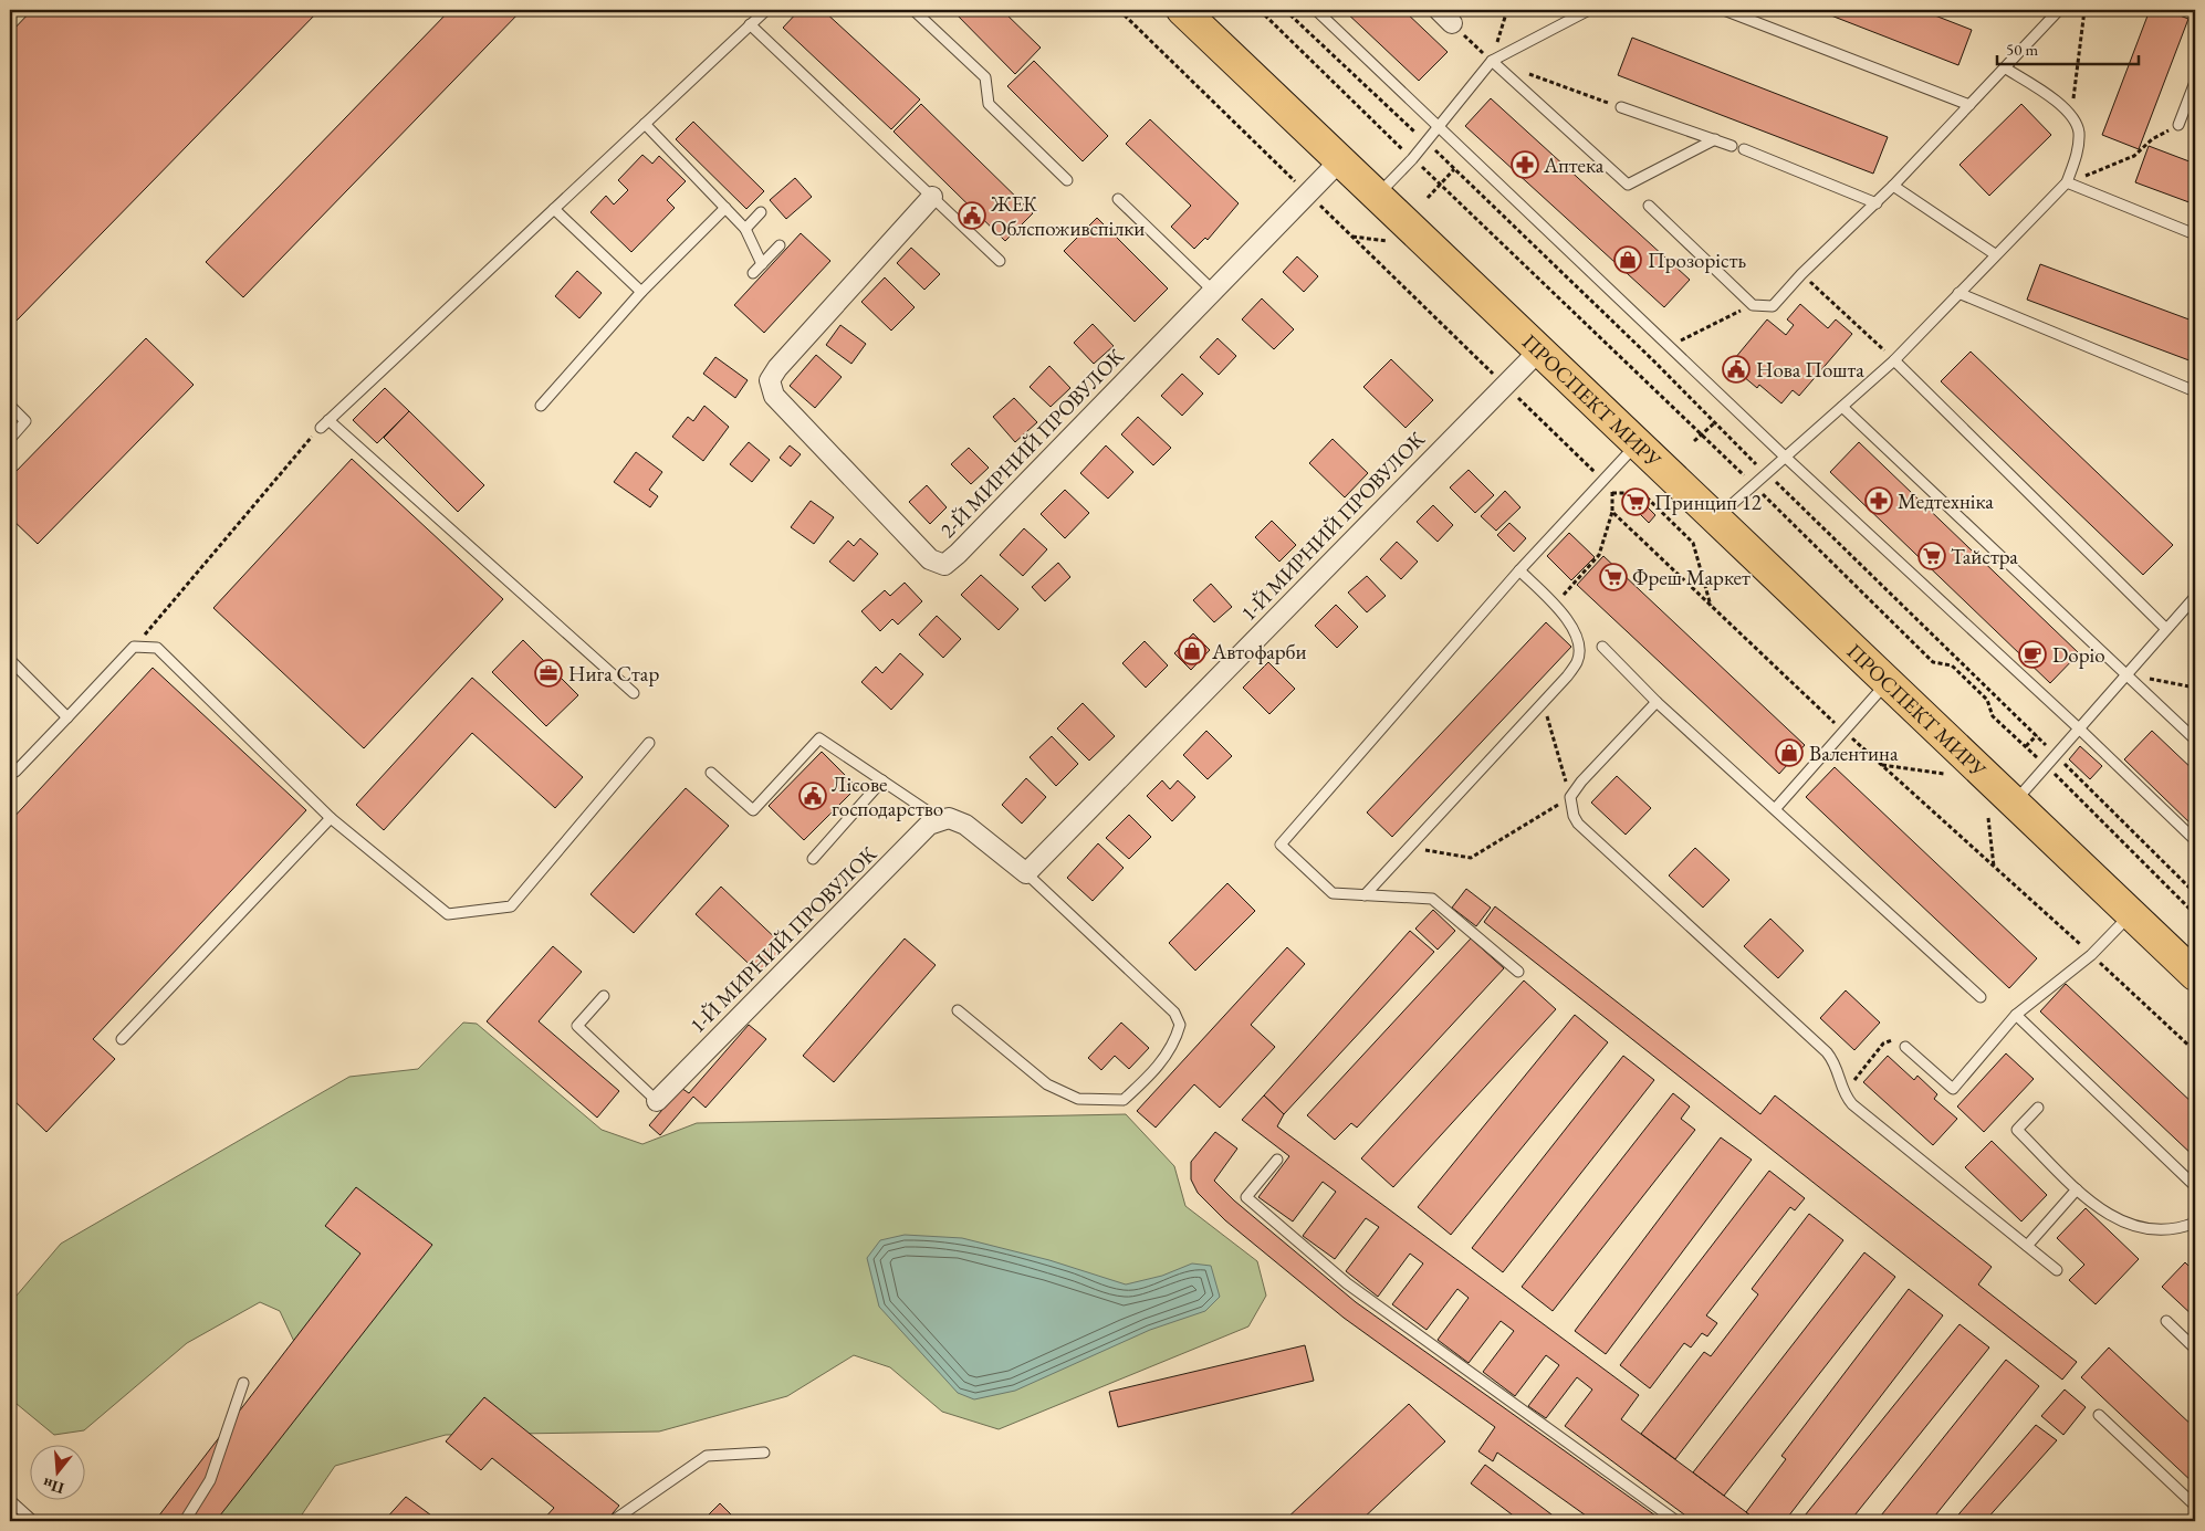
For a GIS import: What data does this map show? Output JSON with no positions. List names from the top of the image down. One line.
{"streets":{"main road":["ПРОСПЕКТ МИРУ"],"street":["2-Й МИРНИЙ ПРОВУЛОК","1-Й МИРНИЙ ПРОВУЛОК"]},"crossings":[["ПРОСПЕКТ МИРУ","2-Й МИРНИЙ ПРОВУЛОК"],["ПРОСПЕКТ МИРУ","1-Й МИРНИЙ ПРОВУЛОК"]],"places":{"pharmacy":["Аптека","Медтехніка"],"public building":["ЖЕК Облспоживспілки","Нова Пошта","Лісове господарство"],"shop":["Прозорість","Автофарби","Валентина"],"supermarket":["Принцип 12","Тайстра","Фреш Маркет"],"cafe":["Dopio"],"office":["Нига Стар"]},"scale_bar":"50 m","north":"bottom"}
